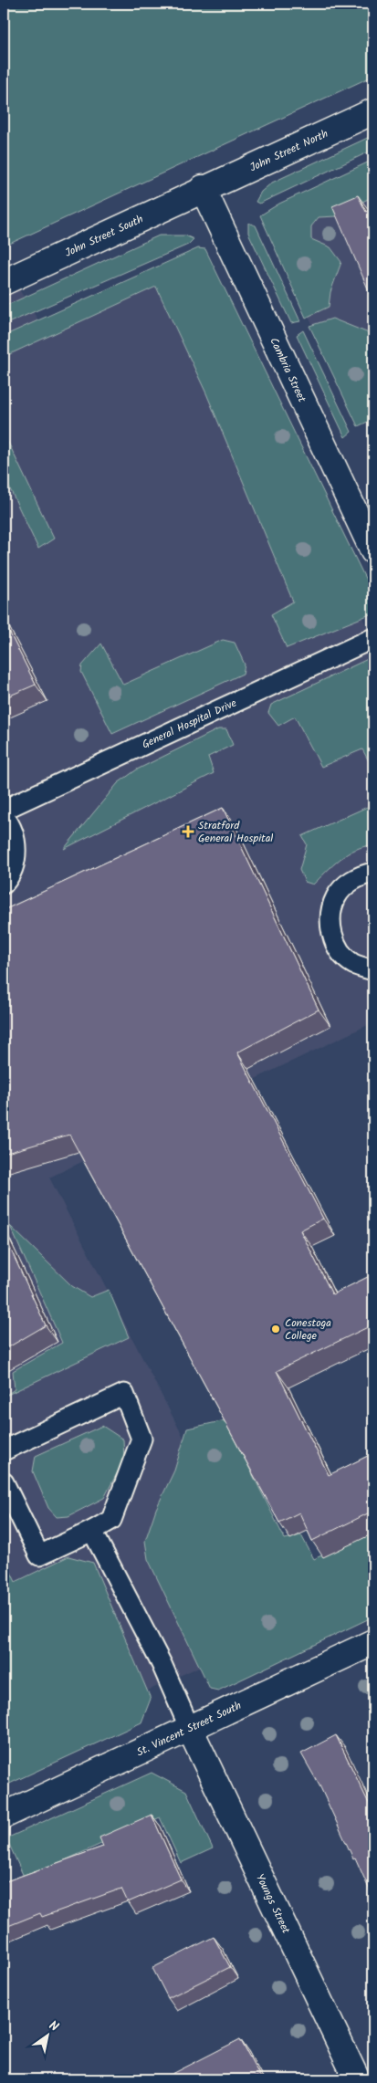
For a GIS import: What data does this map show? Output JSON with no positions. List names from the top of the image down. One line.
{"streets":{"street":["John Street North","John Street South","Cambria Street","St. Vincent Street South","Youngs Street"],"lane":["General Hospital Drive"]},"crossings":[["John Street North","John Street South"],["John Street North","Cambria Street"],["John Street South","Cambria Street"],["St. Vincent Street South","Youngs Street"]],"places":{"health":["Stratford General Hospital"],"other":["Conestoga College"]},"north":"top right"}
